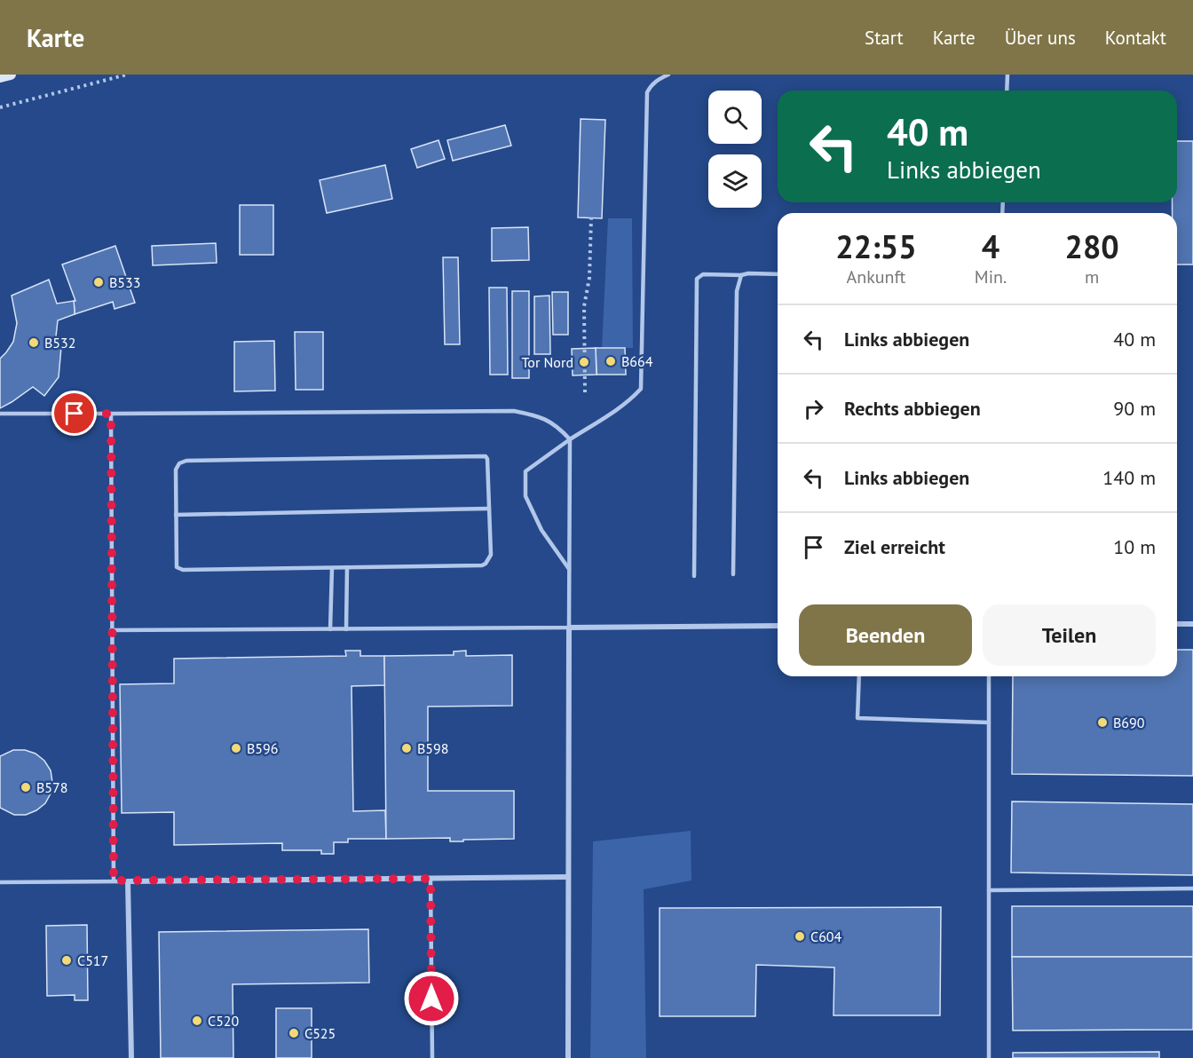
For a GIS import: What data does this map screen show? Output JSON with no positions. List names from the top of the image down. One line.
{"places":["B533","B532","B664","Tor Nord","B690","B596","B598","B578","C604","C517","C520","C525"],"page":{"header":"Karte","nav":["Start","Karte","Über uns","Kontakt"],"turn":["40 m","Links abbiegen"],"eta":["22:55","Ankunft","4","Min.","280","m"],"list":[{"name":"Links abbiegen","value":"40 m"},{"name":"Rechts abbiegen","value":"90 m"},{"name":"Links abbiegen","value":"140 m"},{"name":"Ziel erreicht","value":"10 m"}],"buttons":["Beenden","Teilen"]}}
